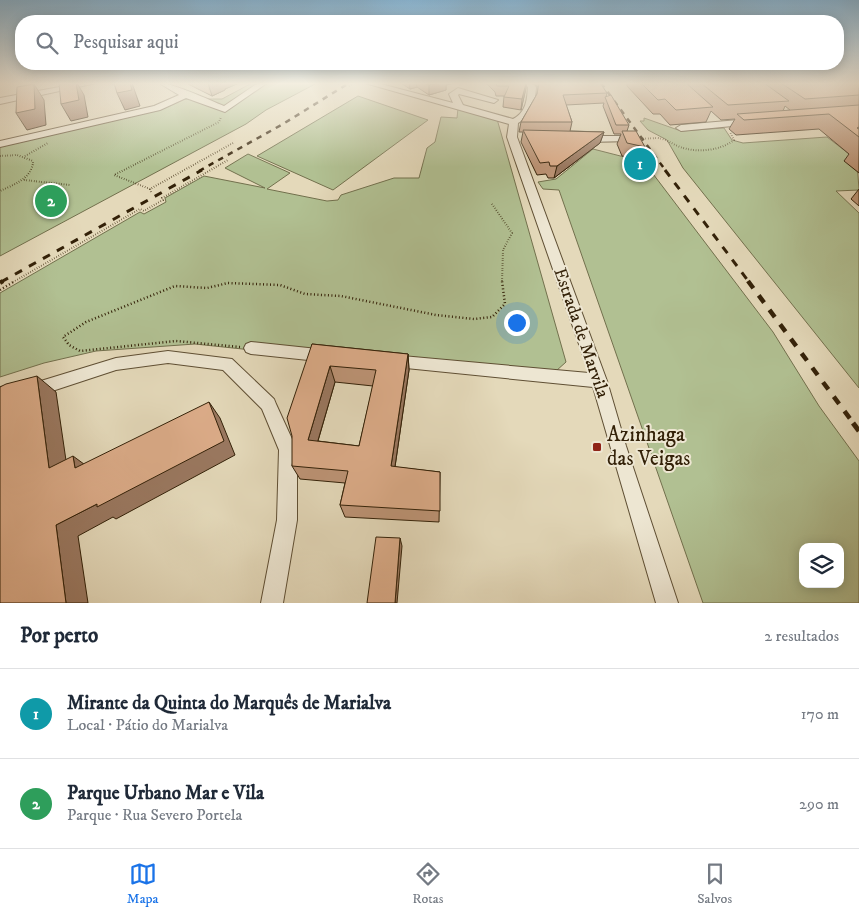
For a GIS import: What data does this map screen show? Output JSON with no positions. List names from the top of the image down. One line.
{"streets":{"street":["Estrada de Marvila"]},"places":{"transit":["Azinhaga das Veigas"]},"page":{"search":"Pesquisar aqui","pins":["1","2"],"heading":["Por perto","2 resultados"],"list":[{"mark":"1","name":"Mirante da Quinta do Marquês de Marialva","note":"Local · Pátio do Marialva","value":"170 m"},{"mark":"2","name":"Parque Urbano Mar e Vila","note":"Parque · Rua Severo Portela","value":"290 m"}],"nav":["Mapa","Rotas","Salvos"]}}
